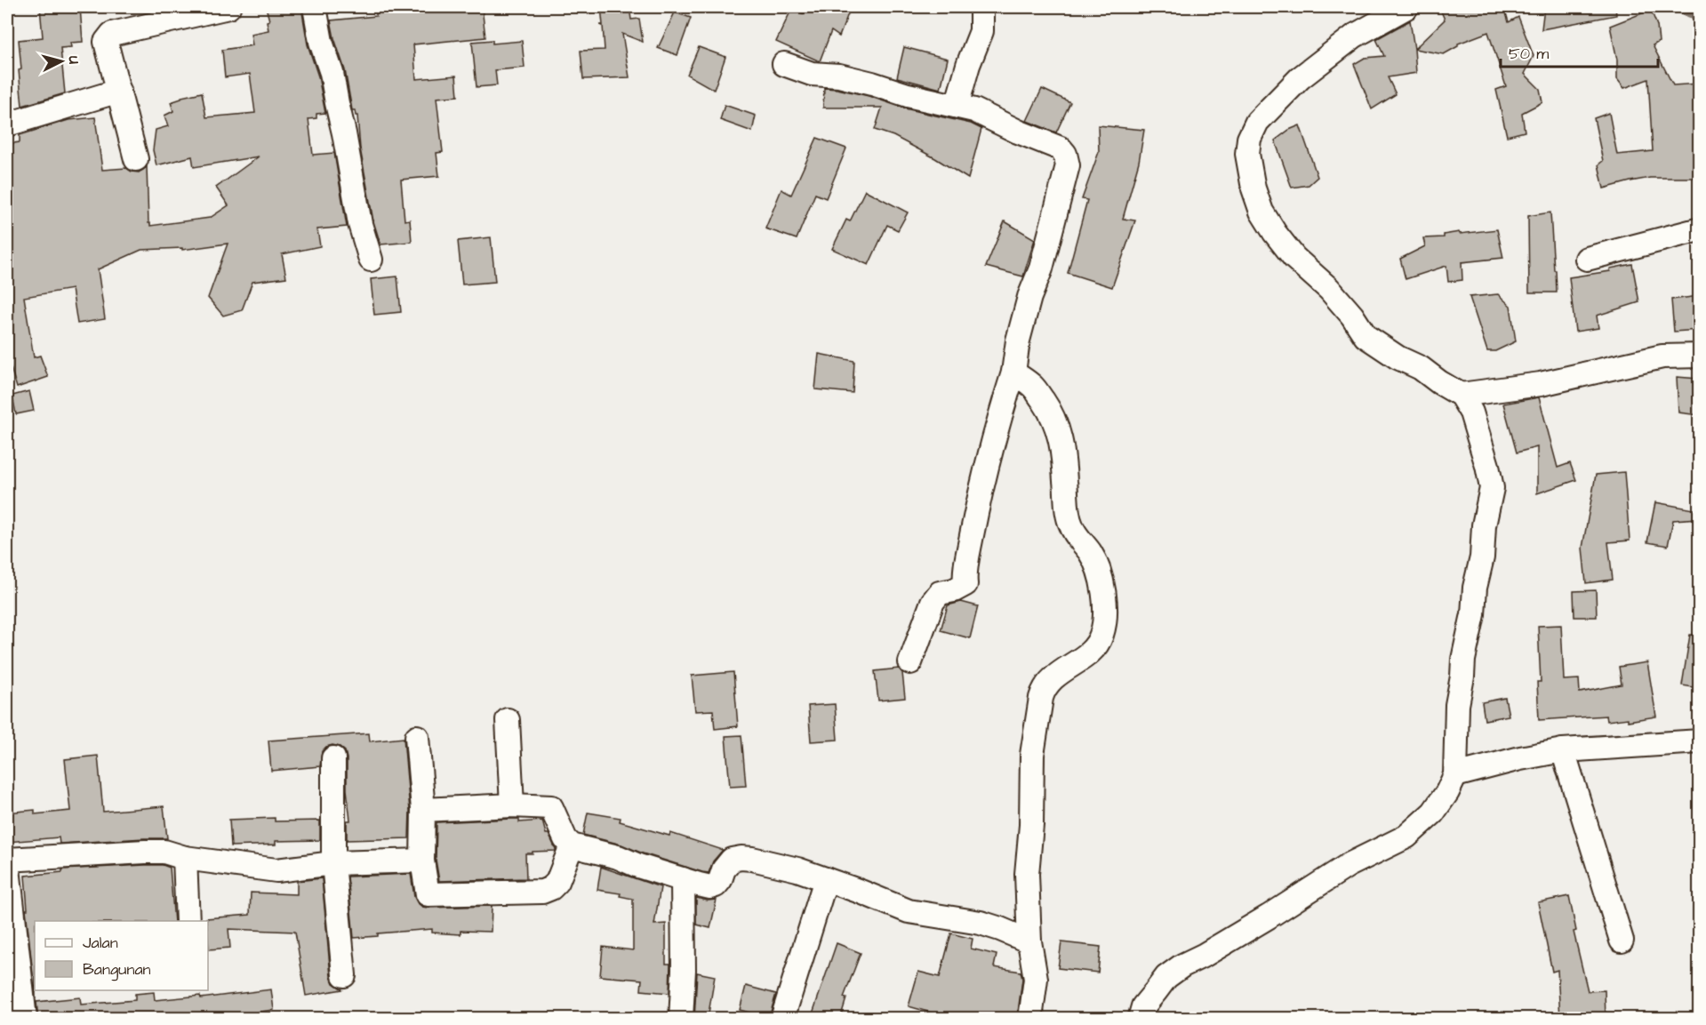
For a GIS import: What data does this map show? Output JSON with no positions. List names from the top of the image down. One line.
{"legend":["Jalan","Bangunan"],"scale_bar":"50 m","north":"right"}
